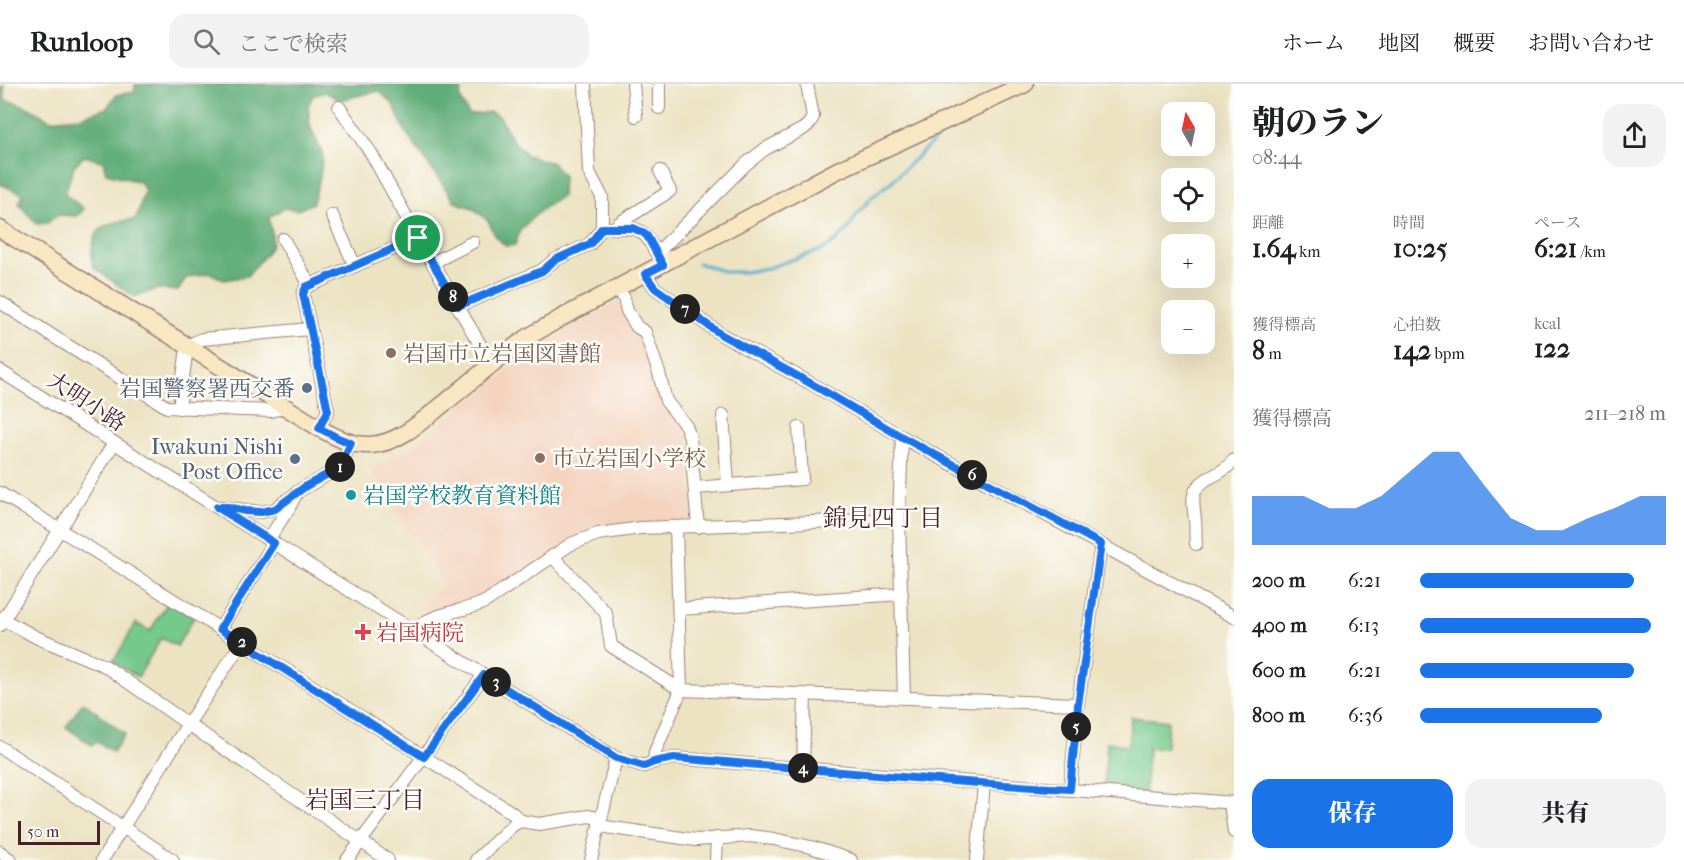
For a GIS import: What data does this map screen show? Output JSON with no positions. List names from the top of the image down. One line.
{"streets":{"street":["大明小路"]},"districts":["錦見四丁目","岩国三丁目"],"places":{"other":["岩国市立岩国図書館","岩国警察署西交番","市立岩国小学校","Iwakuni Nishi Post Office","岩国学校教育資料館"],"health":["岩国病院"]},"scale_bar":"50 m","north":"top","page":{"header":"Runloop","search":"ここで検索","nav":["ホーム","地図","概要","お問い合わせ"],"heading":["朝のラン","08:44"],"map_buttons":["+","−"],"stats":[["距離","1.64 km"],["時間","10:25"],["ペース","6:21 /km"],["獲得標高","8 m"],["心拍数","142 bpm"],["kcal","122"]],"pins":["8","7","1","6","2","3","5","4"],"chart":["獲得標高","211–218 m"],"list":[{"name":"200 m","note":"6:21"},{"name":"400 m","note":"6:13"},{"name":"600 m","note":"6:21"},{"name":"800 m","note":"6:36"}],"buttons":["保存","共有"],"scale":"50 m"}}
